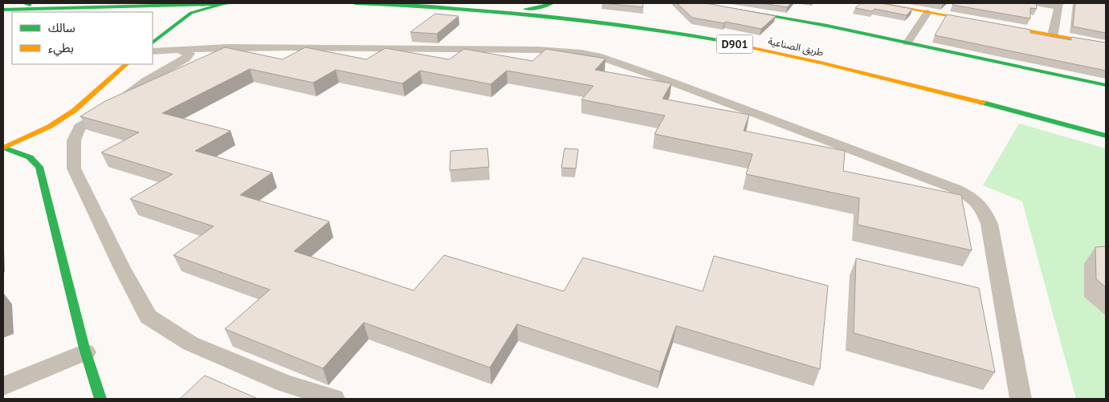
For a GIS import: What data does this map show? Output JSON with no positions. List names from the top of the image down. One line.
{"streets":{"main road":["D901","طريق الصناعية"]},"legend":["سالك","بطيء"]}
